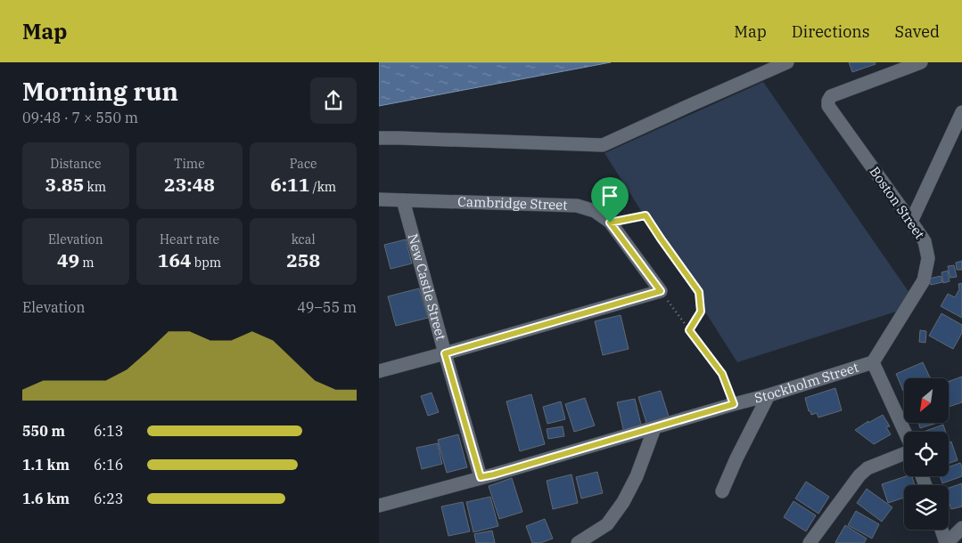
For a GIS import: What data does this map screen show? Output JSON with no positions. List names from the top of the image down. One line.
{"streets":{"street":["Boston Street","Cambridge Street","New Castle Street","Stockholm Street"]},"crossings":[["Boston Street","Stockholm Street"],["Cambridge Street","New Castle Street"],["New Castle Street","Stockholm Street"]],"north":"bottom left","page":{"header":"Map","nav":["Map","Directions","Saved"],"heading":["Morning run","09:48 · 7 × 550 m"],"stats":[["Distance","3.85 km"],["Time","23:48"],["Pace","6:11 /km"],["Elevation","49 m"],["Heart rate","164 bpm"],["kcal","258"]],"chart":["Elevation","49–55 m"],"list":[{"name":"550 m","note":"6:13"},{"name":"1.1 km","note":"6:16"},{"name":"1.6 km","note":"6:23"}]}}
